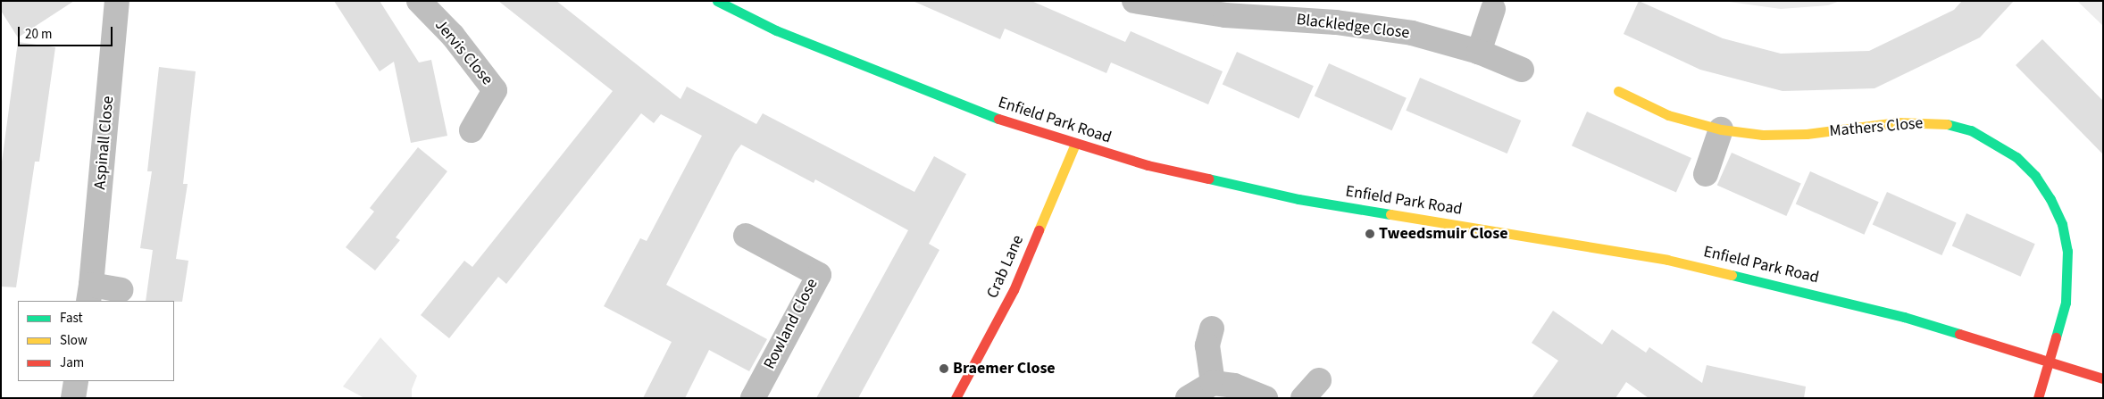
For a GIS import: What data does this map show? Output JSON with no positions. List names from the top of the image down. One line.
{"streets":{"street":["Blackledge Close","Jervis Close","Enfield Park Road","Mathers Close","Aspinall Close","Crab Lane","Rowland Close"]},"crossings":[["Enfield Park Road","Mathers Close"],["Enfield Park Road","Crab Lane"]],"places":["Tweedsmuir Close","Braemer Close"],"legend":["Fast","Slow","Jam"],"scale_bar":"20 m"}
